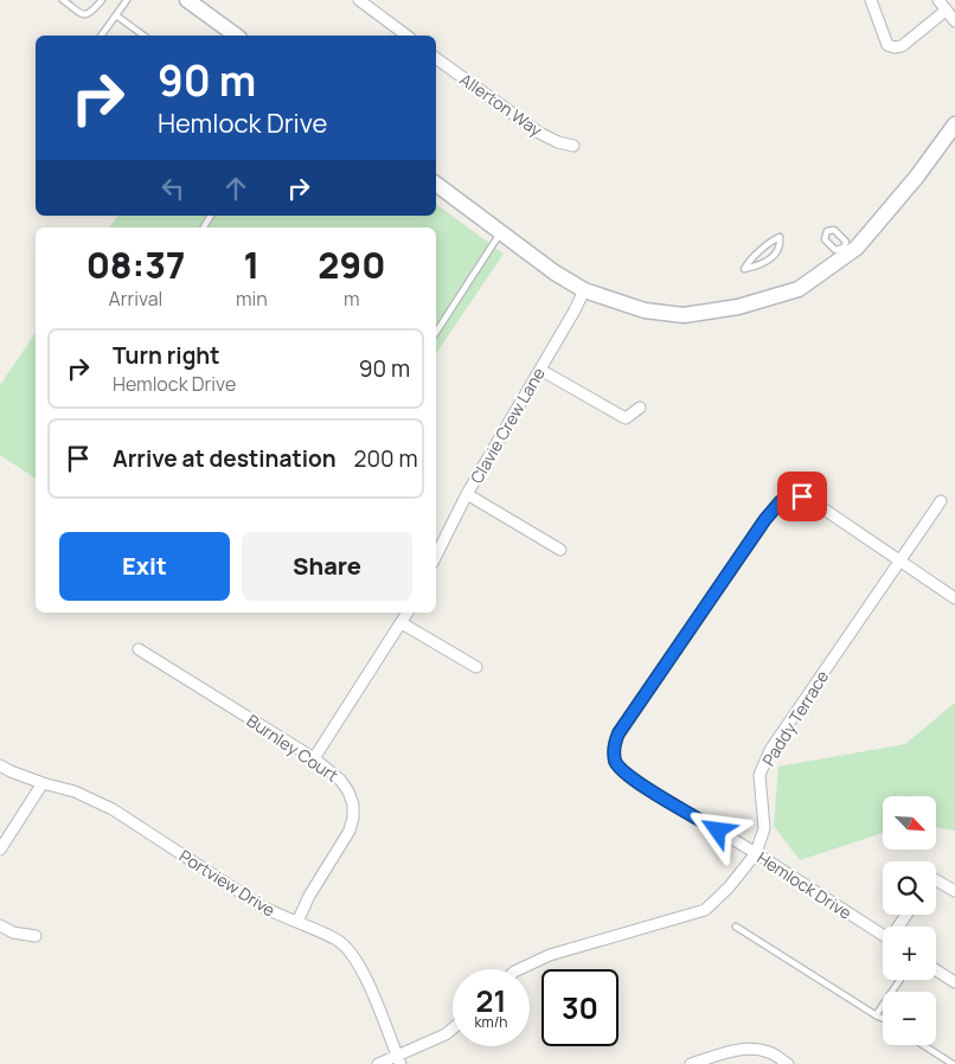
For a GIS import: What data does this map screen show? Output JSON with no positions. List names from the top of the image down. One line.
{"streets":{"street":["Allerton Way","Clavie Crew Lane","Paddy Terrace","Burnley Court","Portview Drive","Hemlock Drive"]},"crossings":[["Paddy Terrace","Hemlock Drive"],["Burnley Court","Portview Drive"]],"north":"bottom right","page":{"turn":["90 m","Hemlock Drive"],"eta":["08:37","Arrival","1","min","290","m"],"list":[{"name":"Turn right","note":"Hemlock Drive","value":"90 m"},{"name":"Arrive at destination","value":"200 m"}],"buttons":["Exit","Share"],"map_buttons":["+","−"],"speed":"21 km/h","limit":"30"}}
